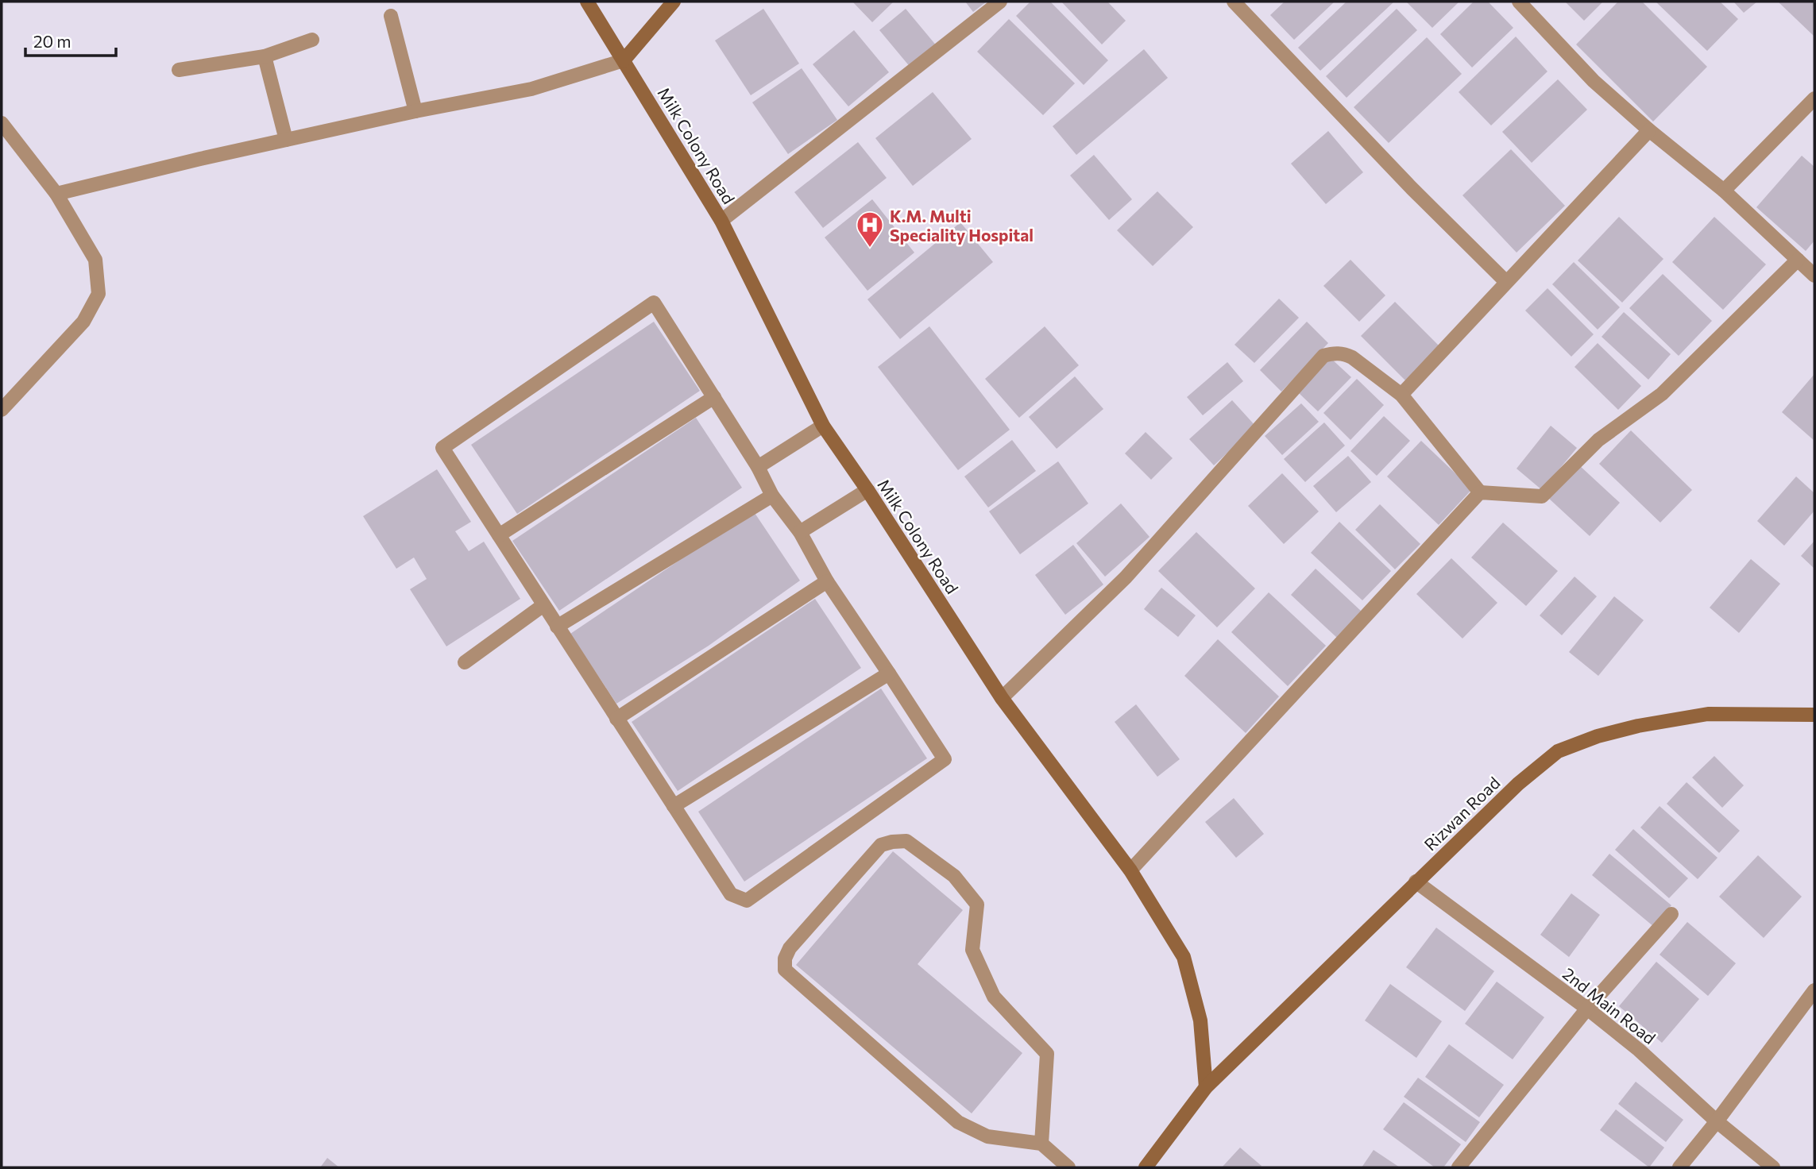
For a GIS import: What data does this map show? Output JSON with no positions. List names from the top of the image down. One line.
{"streets":{"main road":["Milk Colony Road","Rizwan Road"],"street":["2nd Main Road"]},"crossings":[["Milk Colony Road","Rizwan Road"],["Rizwan Road","2nd Main Road"]],"places":{"hospital":["K.M. Multi Speciality Hospital"]},"scale_bar":"20 m"}
